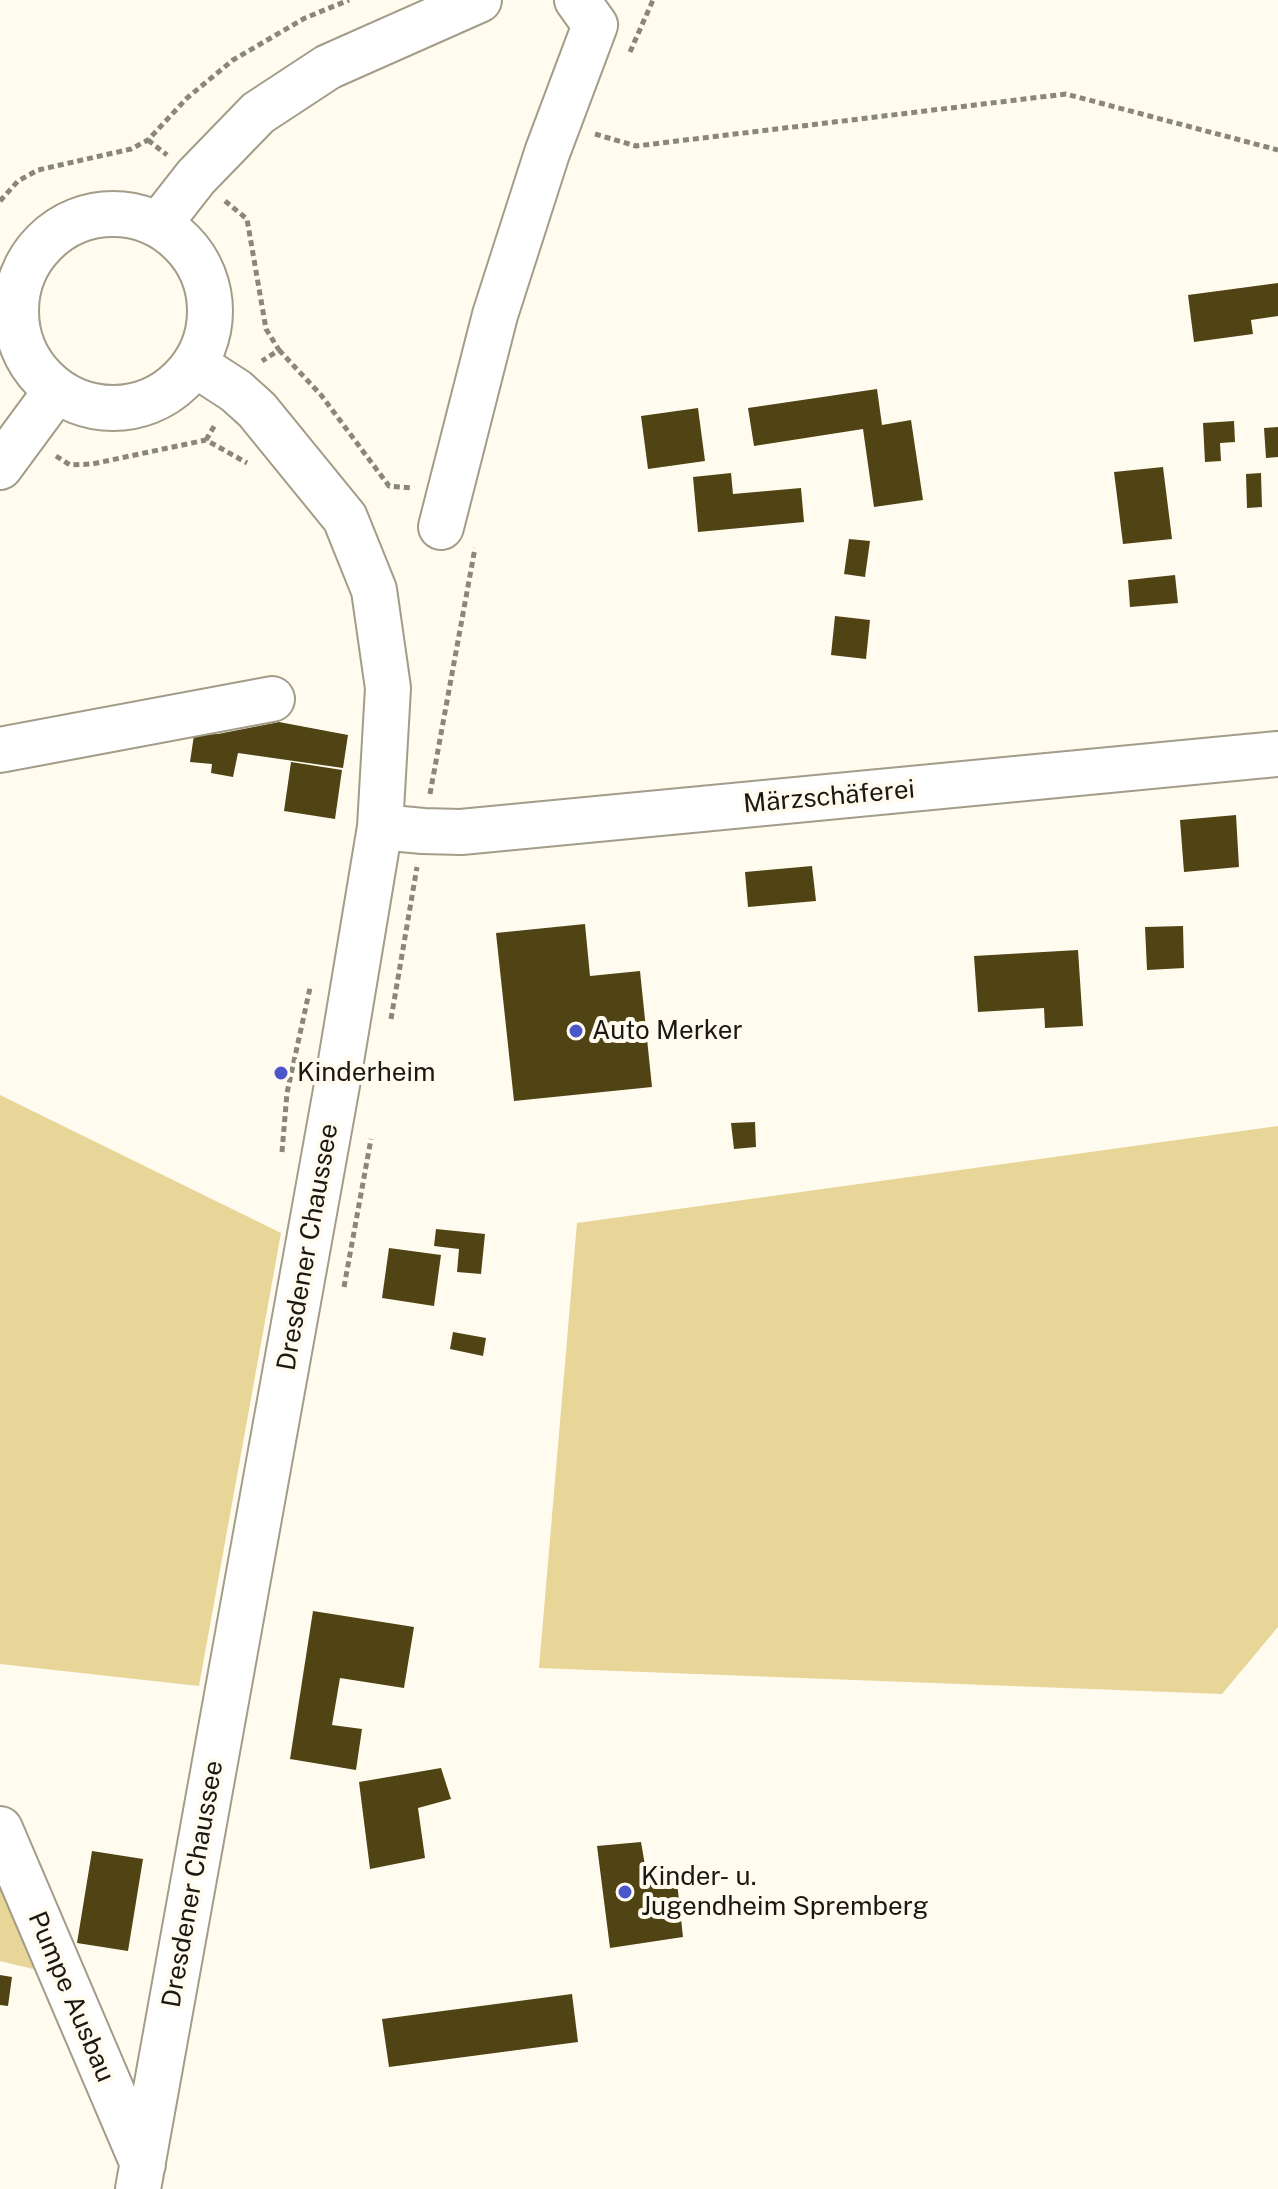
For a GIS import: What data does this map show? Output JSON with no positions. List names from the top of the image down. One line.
{"streets":{"street":["Märzschäferei","Dresdener Chaussee","Pumpe Ausbau"]},"crossings":[["Märzschäferei","Dresdener Chaussee"],["Dresdener Chaussee","Pumpe Ausbau"]],"places":["Auto Merker","Kinderheim","Kinder- u. Jugendheim Spremberg"]}
